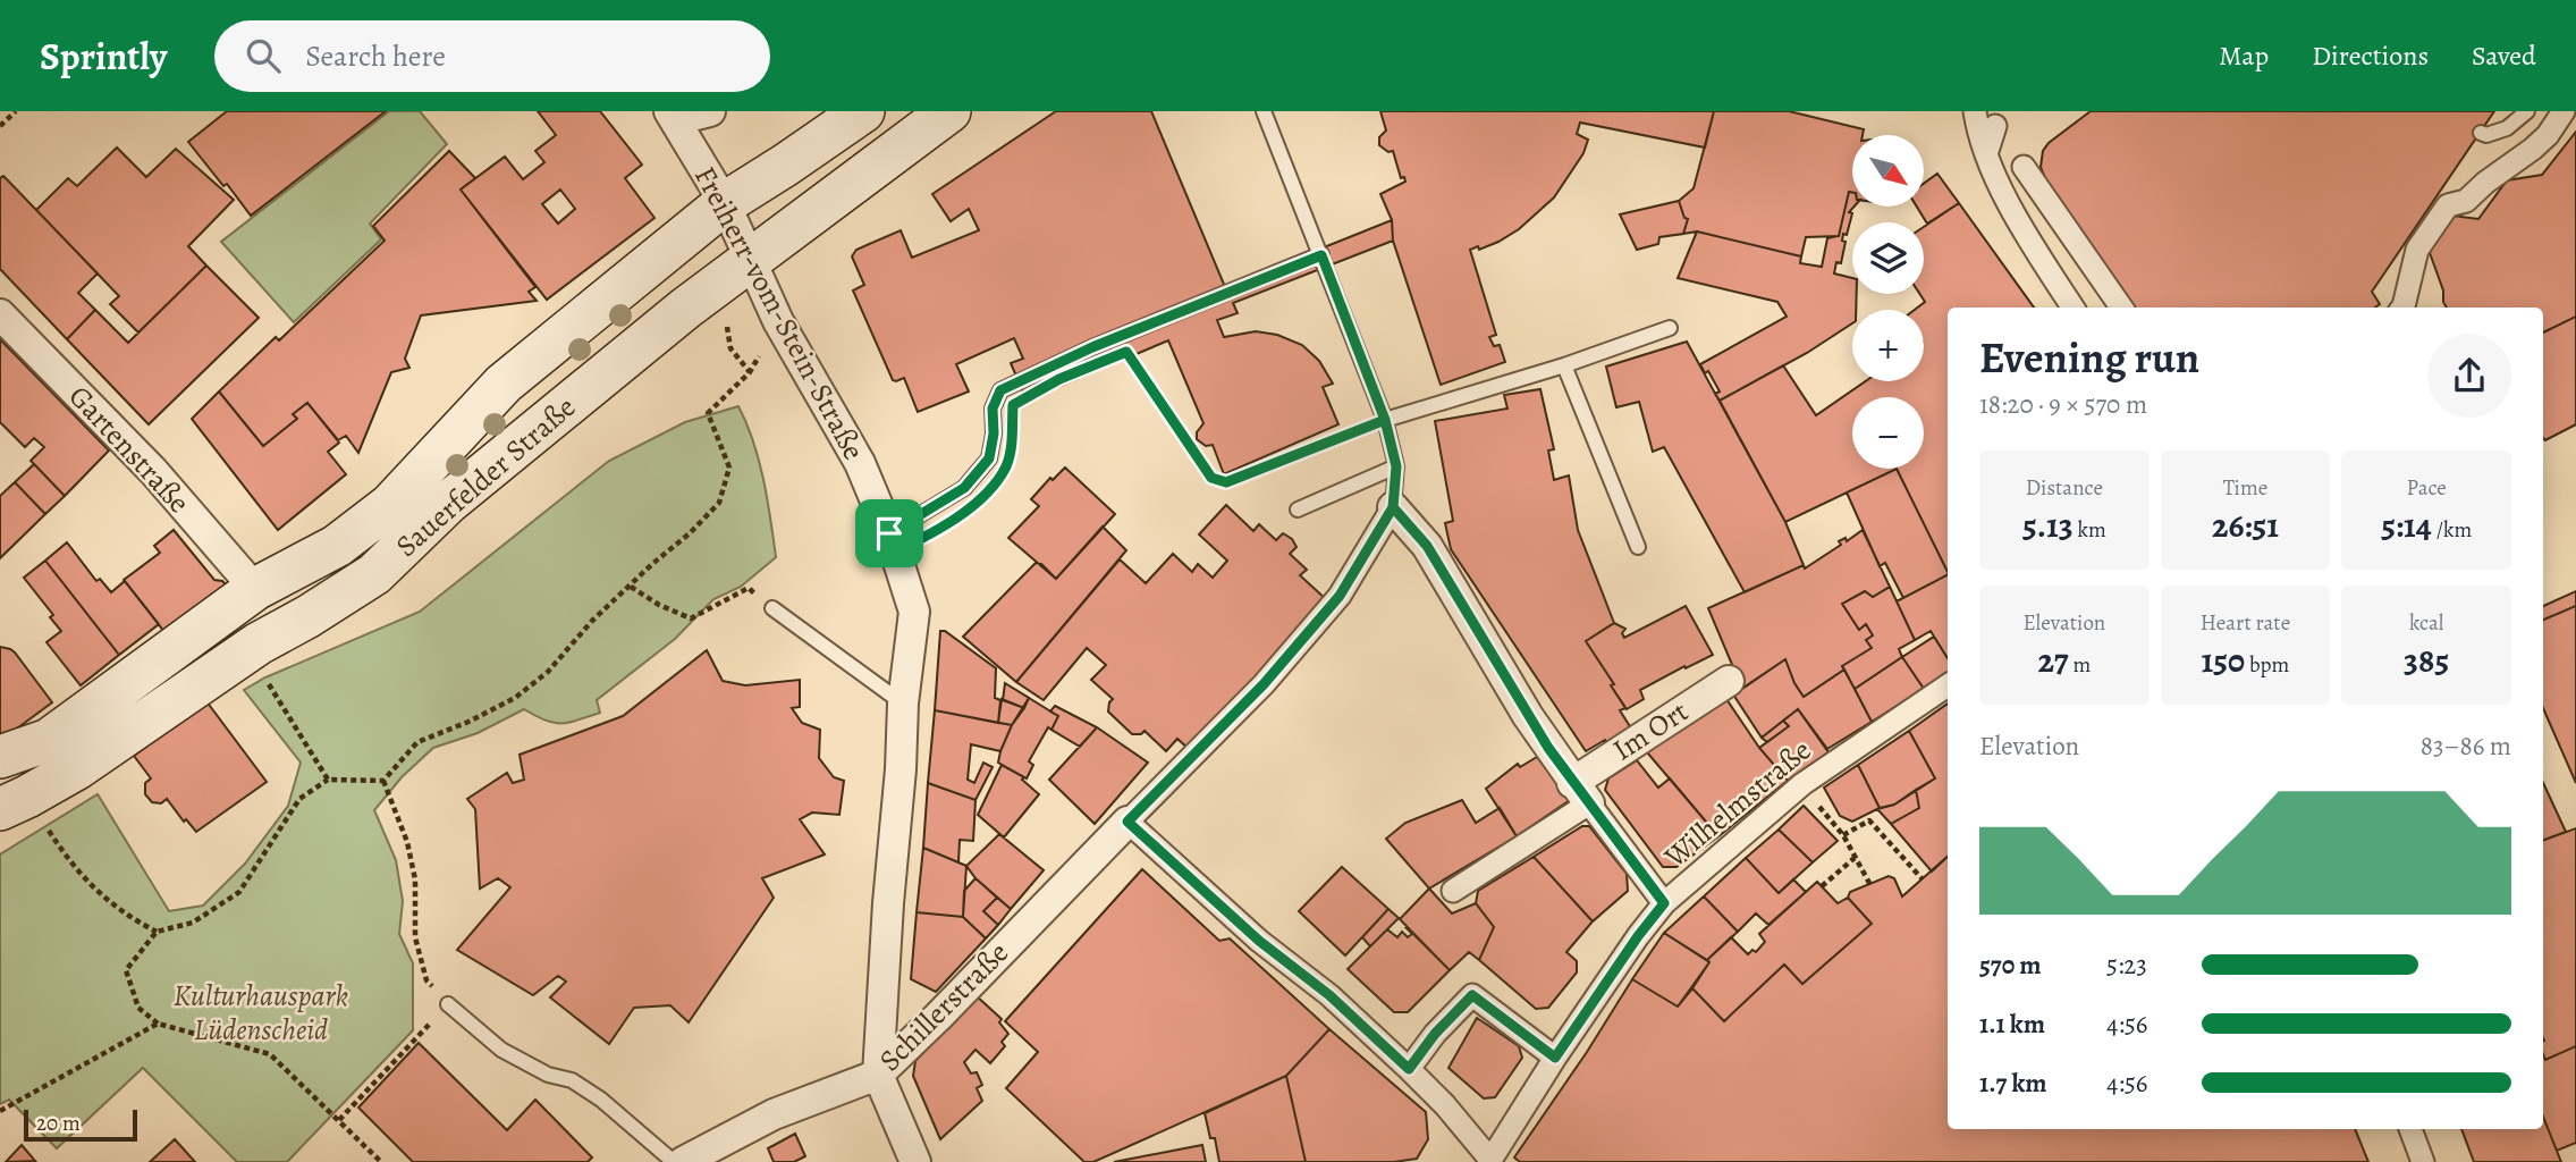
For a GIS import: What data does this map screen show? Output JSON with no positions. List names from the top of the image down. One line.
{"streets":{"main road":["Sauerfelder Straße"],"street":["Freiherr-vom-Stein-Straße","Gartenstraße","Im Ort","Wilhelmstraße","Schillerstraße"]},"crossings":[["Freiherr-vom-Stein-Straße","Sauerfelder Straße"],["Freiherr-vom-Stein-Straße","Schillerstraße"],["Gartenstraße","Sauerfelder Straße"]],"parks":["Kulturhauspark Lüdenscheid"],"scale_bar":"20 m","north":"bottom right","page":{"header":"Sprintly","search":"Search here","nav":["Map","Directions","Saved"],"map_buttons":["+","−"],"heading":["Evening run","18:20 · 9 × 570 m"],"stats":[["Distance","5.13 km"],["Time","26:51"],["Pace","5:14 /km"],["Elevation","27 m"],["Heart rate","150 bpm"],["kcal","385"]],"chart":["Elevation","83–86 m"],"list":[{"name":"570 m","note":"5:23"},{"name":"1.1 km","note":"4:56"},{"name":"1.7 km","note":"4:56"}],"scale":"20 m"}}
